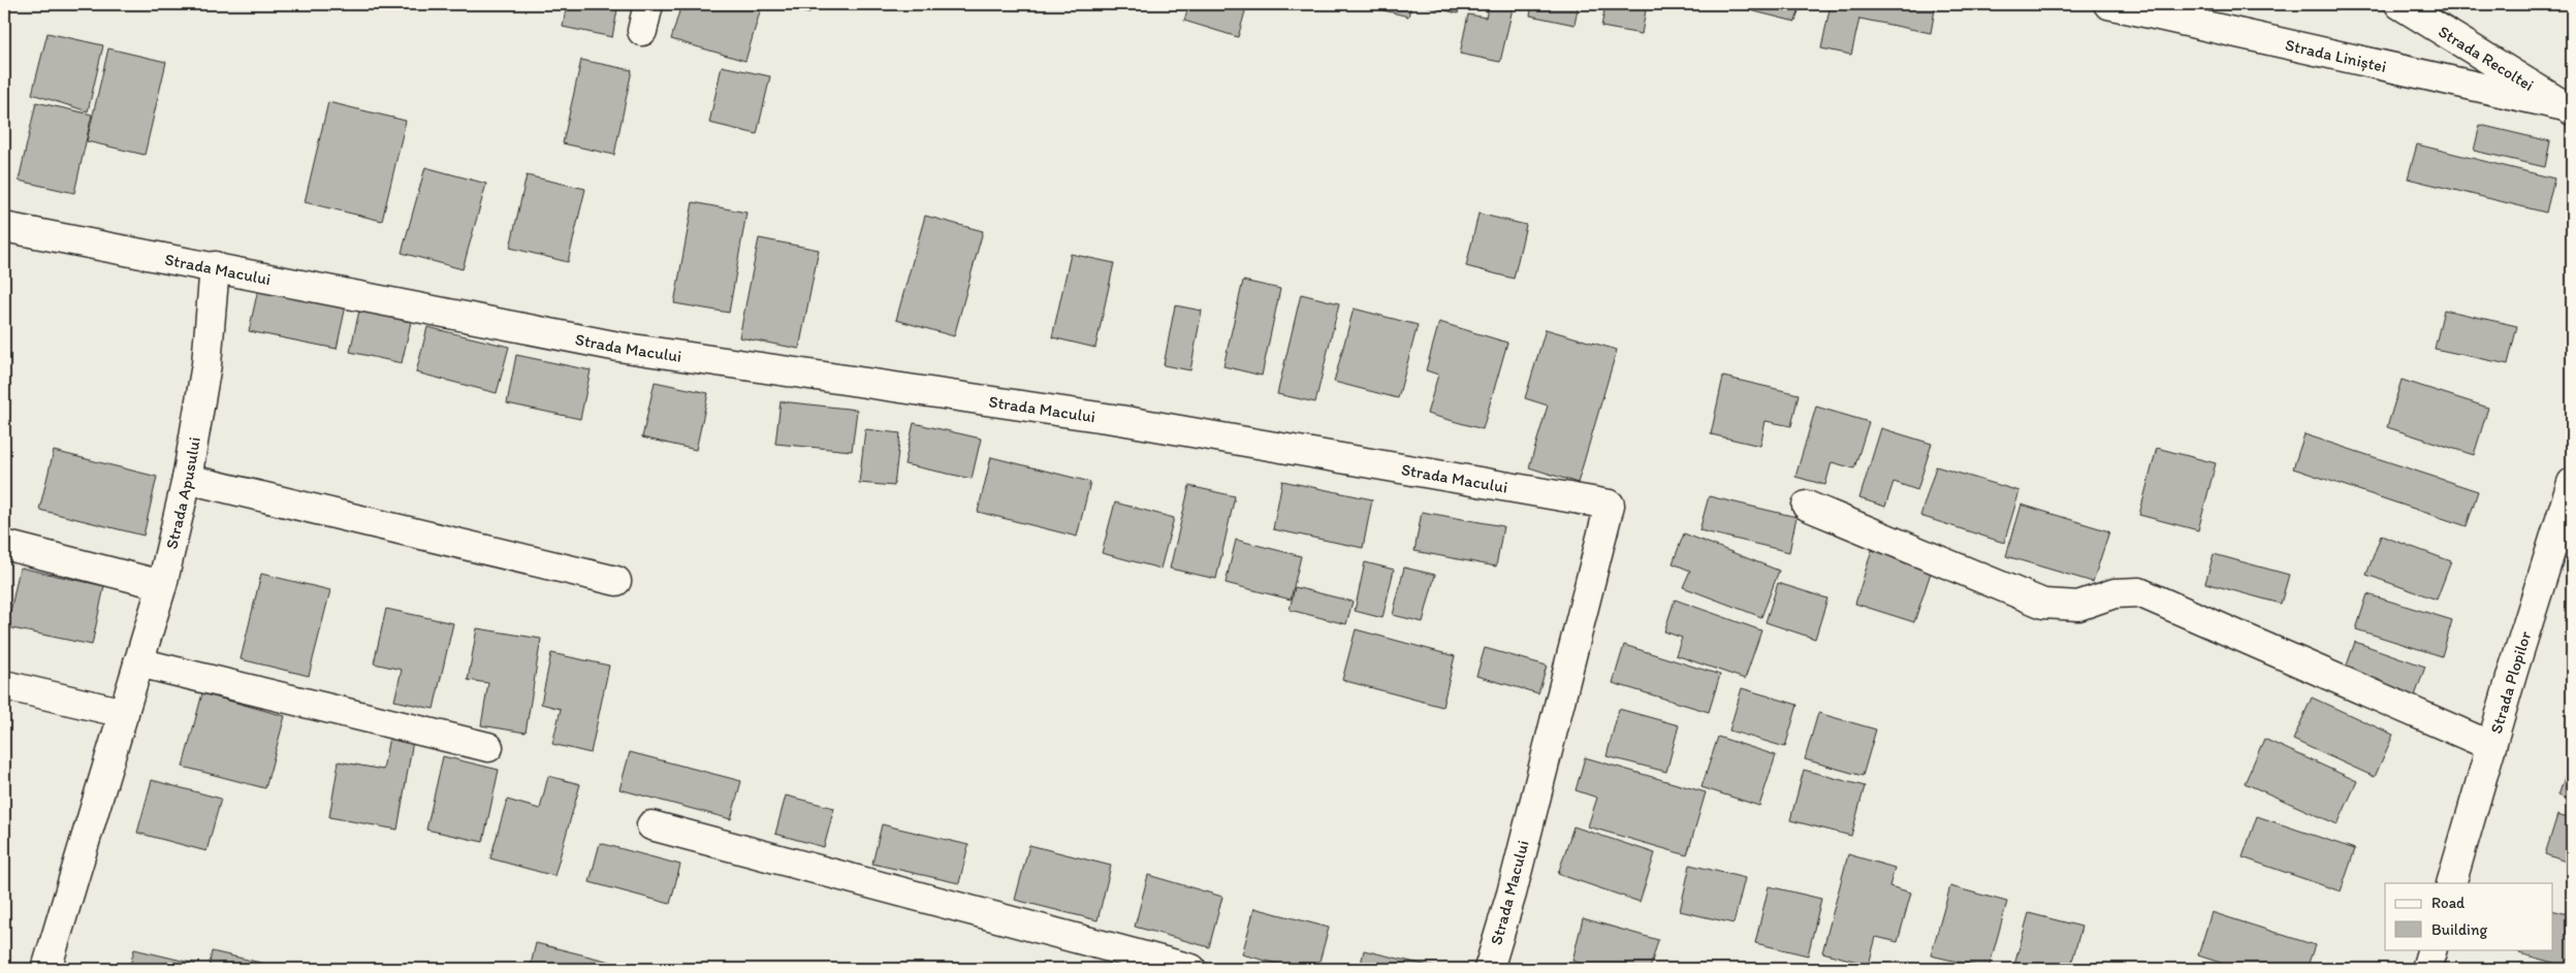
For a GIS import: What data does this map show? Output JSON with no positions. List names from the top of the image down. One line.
{"streets":{"street":["Strada Liniștei","Strada Recoltei","Strada Macului","Strada Apusului","Strada Plopilor"]},"crossings":[["Strada Liniștei","Strada Recoltei"],["Strada Macului","Strada Apusului"]],"legend":["Road","Building"]}
